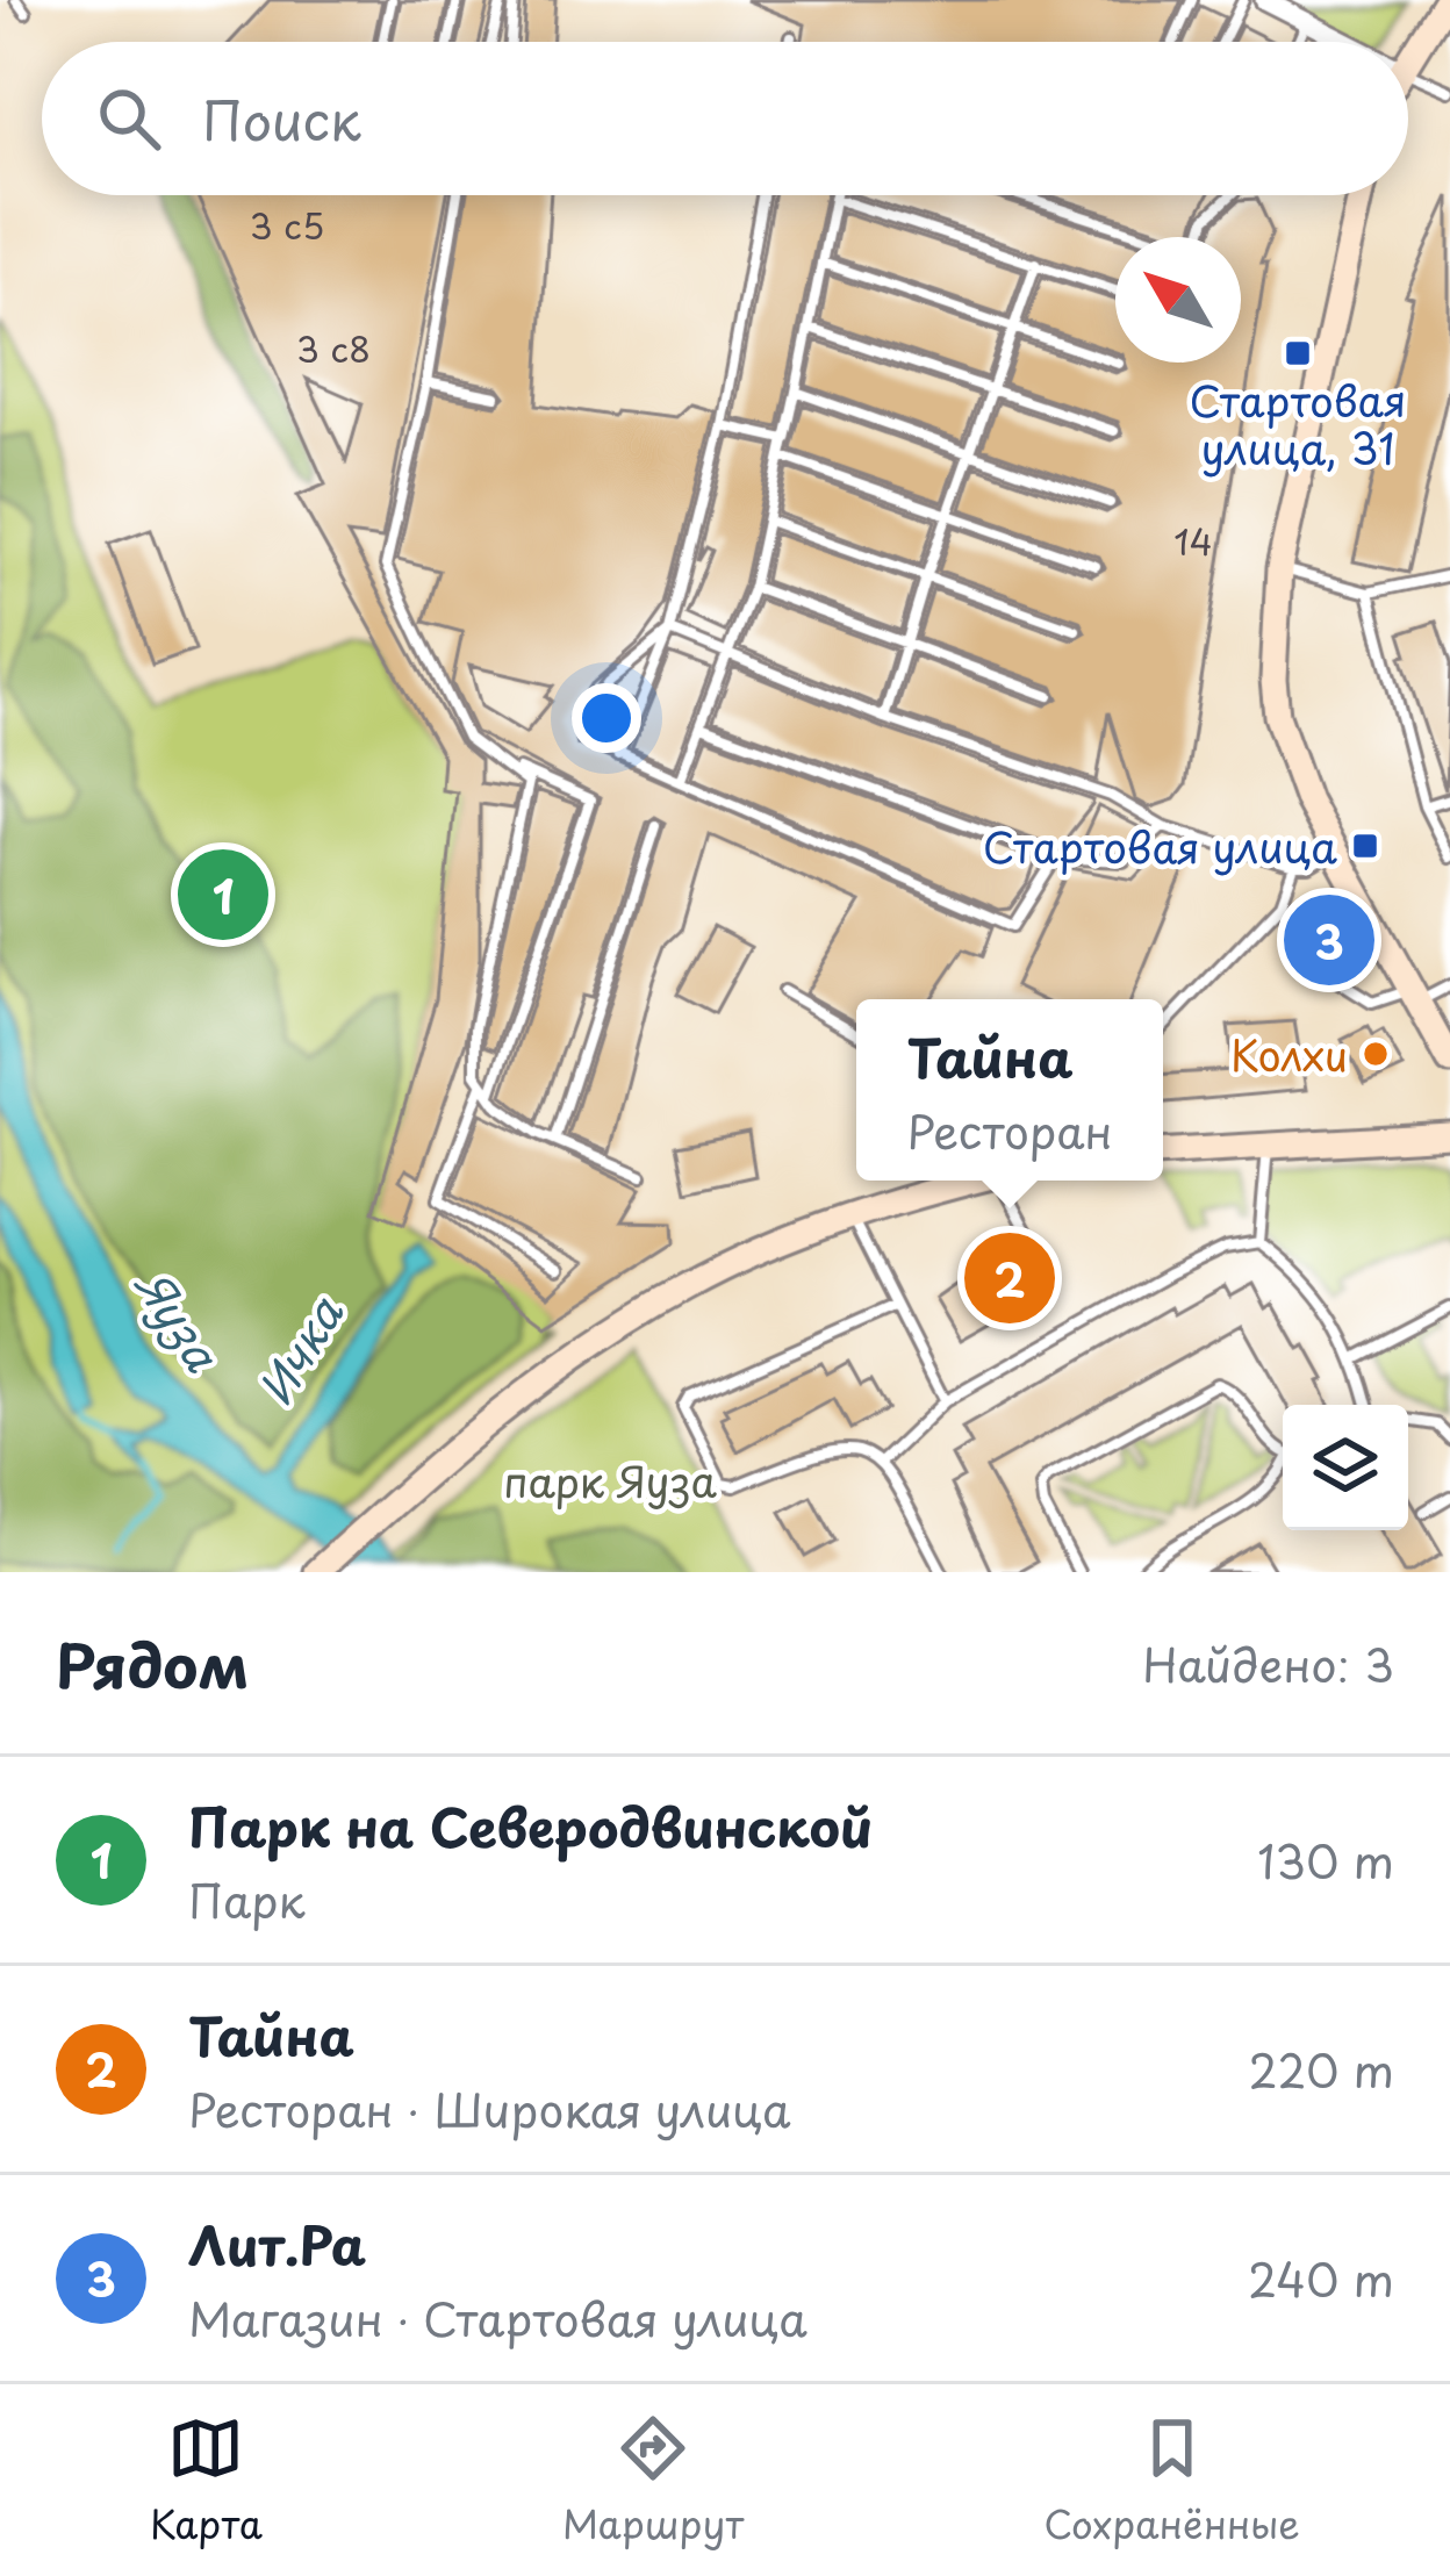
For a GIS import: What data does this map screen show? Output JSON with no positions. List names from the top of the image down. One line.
{"water":["Яуза","Ичка"],"parks":["парк Яуза"],"places":{"transit":["Стартовая улица, 31","Стартовая улица"],"other":["Колхи"]},"house_numbers":["3 с5","3 с8","14"],"north":"top left","page":{"search":"Поиск","pins":["1","3","2"],"popup":["Тайна","Ресторан"],"heading":["Рядом","Найдено: 3"],"list":[{"mark":"1","name":"Парк на Северодвинской","note":"Парк","value":"130 m"},{"mark":"2","name":"Тайна","note":"Ресторан · Широкая улица","value":"220 m"},{"mark":"3","name":"Лит.Ра","note":"Магазин · Стартовая улица","value":"240 m"}],"nav":["Карта","Маршрут","Сохранённые"]}}
